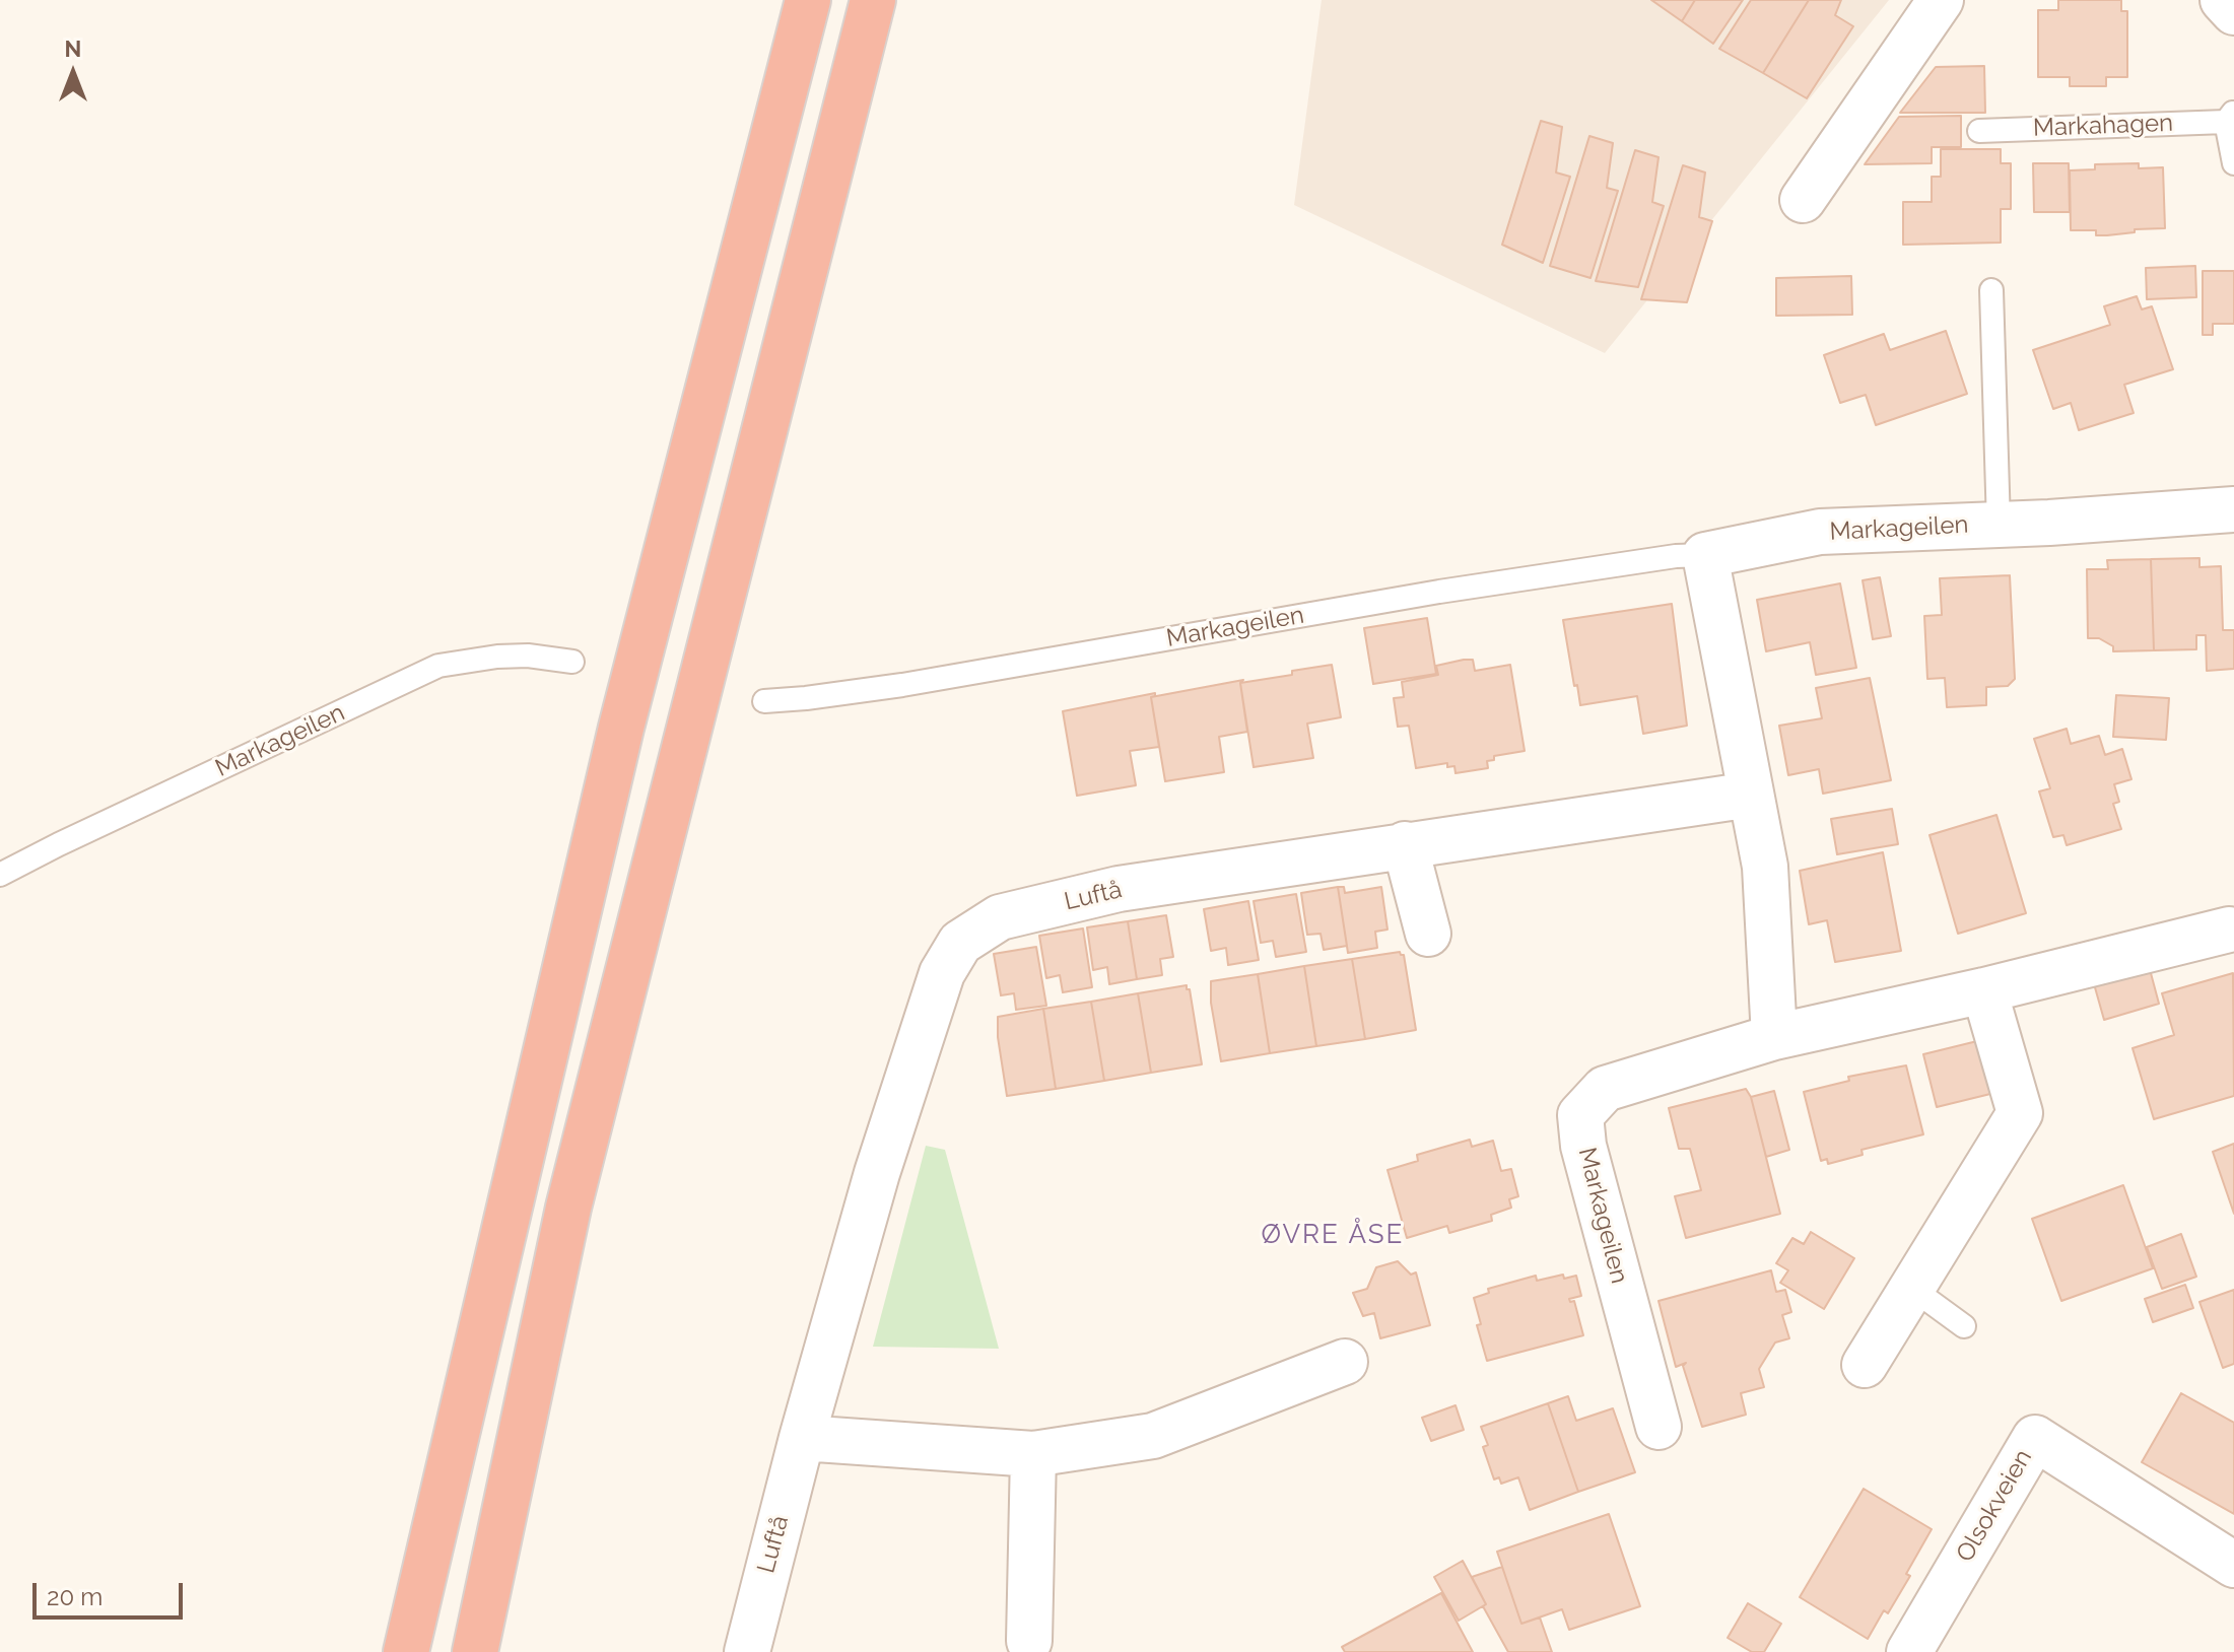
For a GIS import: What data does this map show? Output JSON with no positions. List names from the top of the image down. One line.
{"streets":{"street":["Markageilen","Luftå","Olsokveien"],"lane":["Markahagen"]},"districts":["ØVRE ÅSE"],"scale_bar":"20 m","north":"top"}
